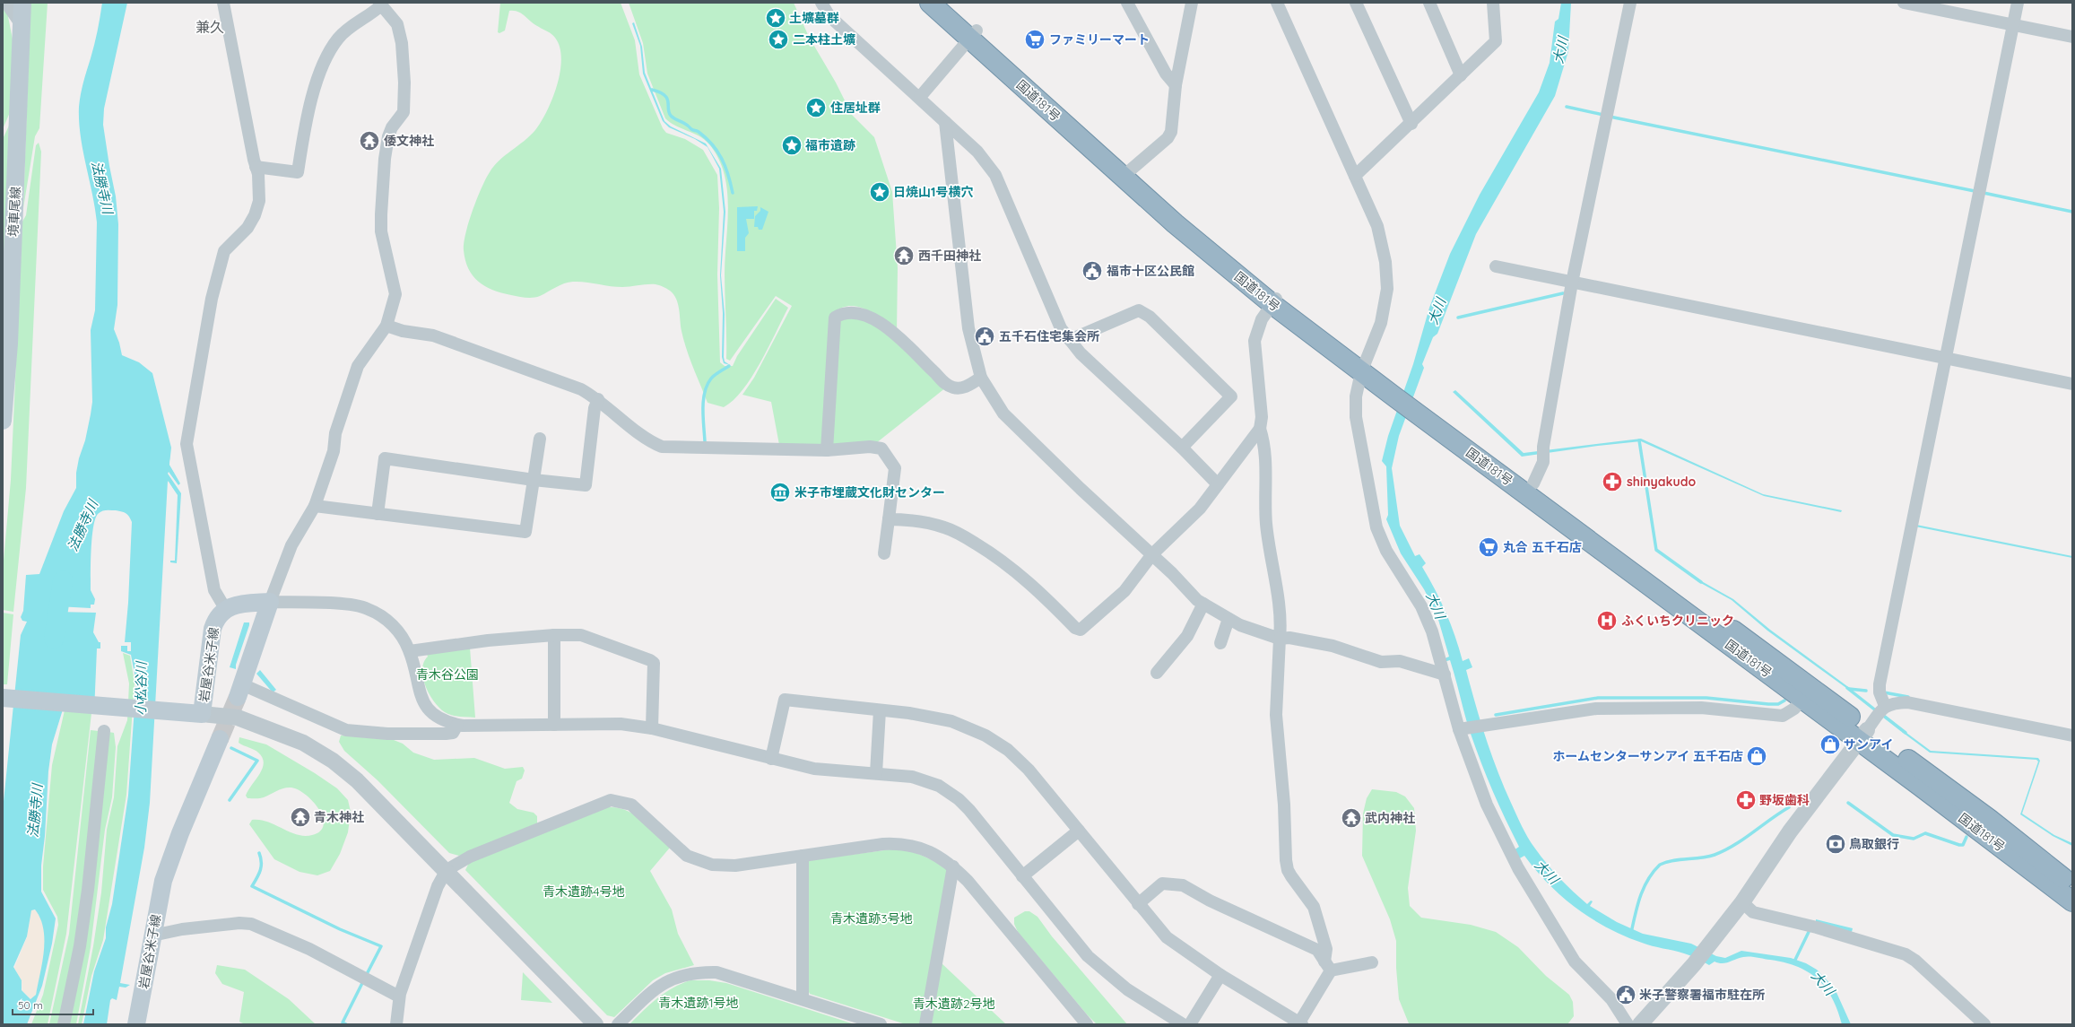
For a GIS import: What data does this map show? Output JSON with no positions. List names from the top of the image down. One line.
{"streets":{"highway":["国道181号"],"main road":["境車尾線","岩屋谷米子線"]},"districts":["兼久"],"water":["大川","法勝寺川","小松谷川"],"parks":["青木谷公園","青木遺跡4号地","青木遺跡3号地","青木遺跡1号地","青木遺跡2号地"],"places":{"place":["土壙墓群","二本柱土壙","住居址群","福市遺跡","日焼山1号横穴"],"supermarket":["ファミリーマート","丸合 五千石店"],"temple":["倭文神社","西千田神社","青木神社","武内神社"],"public building":["福市十区公民館","五千石住宅集会所","米子警察署福市駐在所"],"pharmacy":["shinyakudo","野坂歯科"],"museum":["米子市埋蔵文化財センター"],"hospital":["ふくいちクリニック"],"shop":["サンアイ","ホームセンターサンアイ 五千石店"],"bank":["鳥取銀行"]},"scale_bar":"50 m"}
